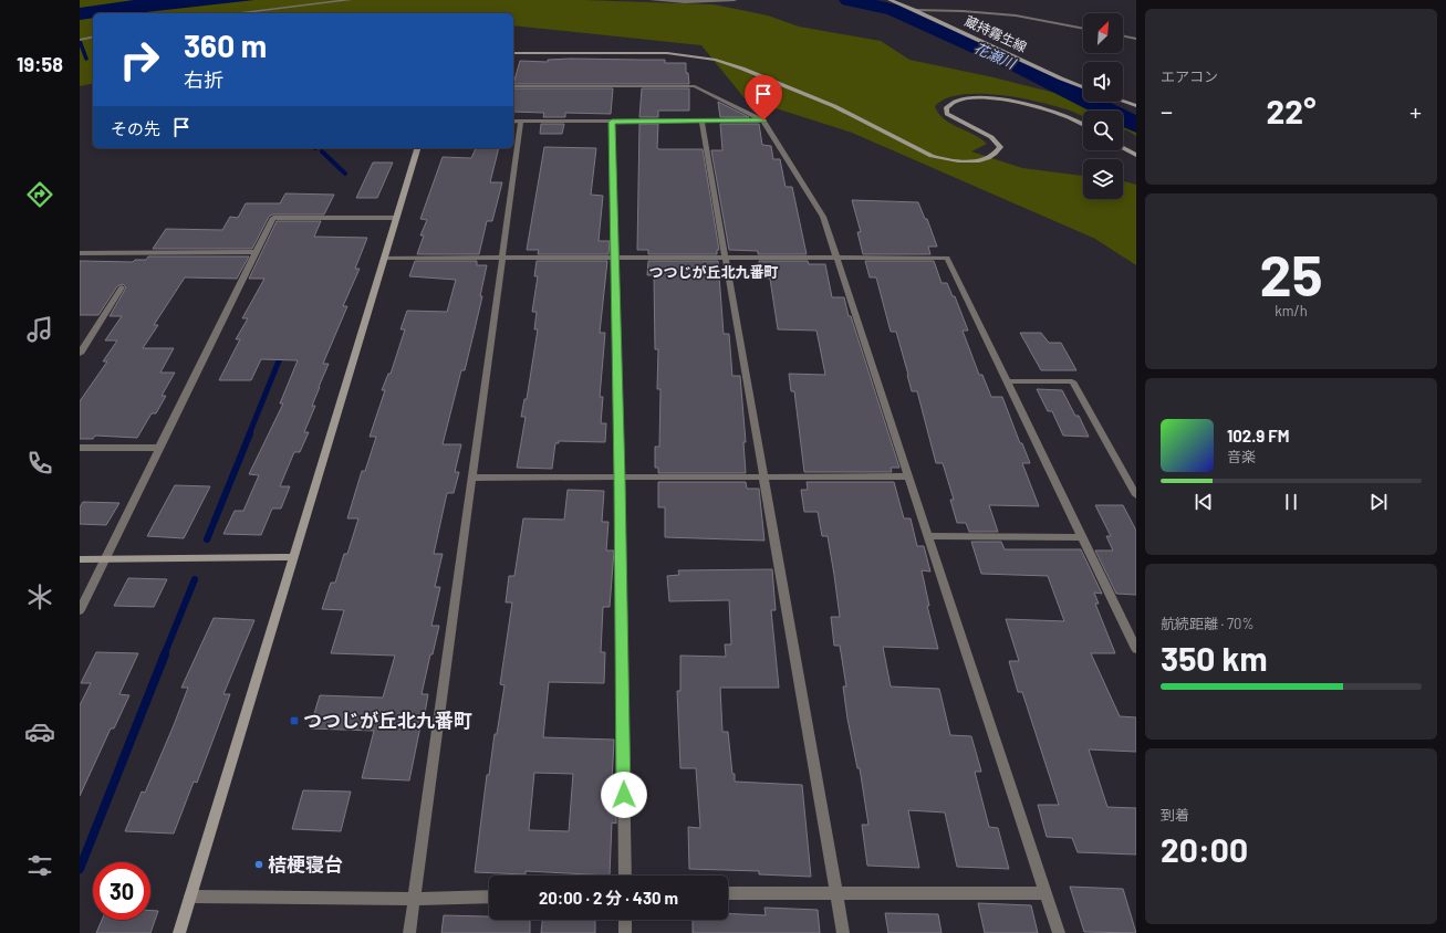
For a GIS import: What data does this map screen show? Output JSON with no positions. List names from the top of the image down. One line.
{"streets":{"street":["蔵持霧生線"]},"districts":["つつじが丘北九番町"],"water":["花瀬川"],"places":{"transit":["つつじが丘北九番町"],"other":["桔梗寝台"]},"north":"top right","page":{"tabs":"19:58","tile":["エアコン",["25","km/h"],["航続距離 · 70%","350 km"],["到着","20:00"]],"turn":["360 m","右折"],"heat":["−","22°","+"],"then":"その先","song":["102.9 FM","音楽"],"limit":"30","trip":"20:00 · 2 分 · 430 m"}}
